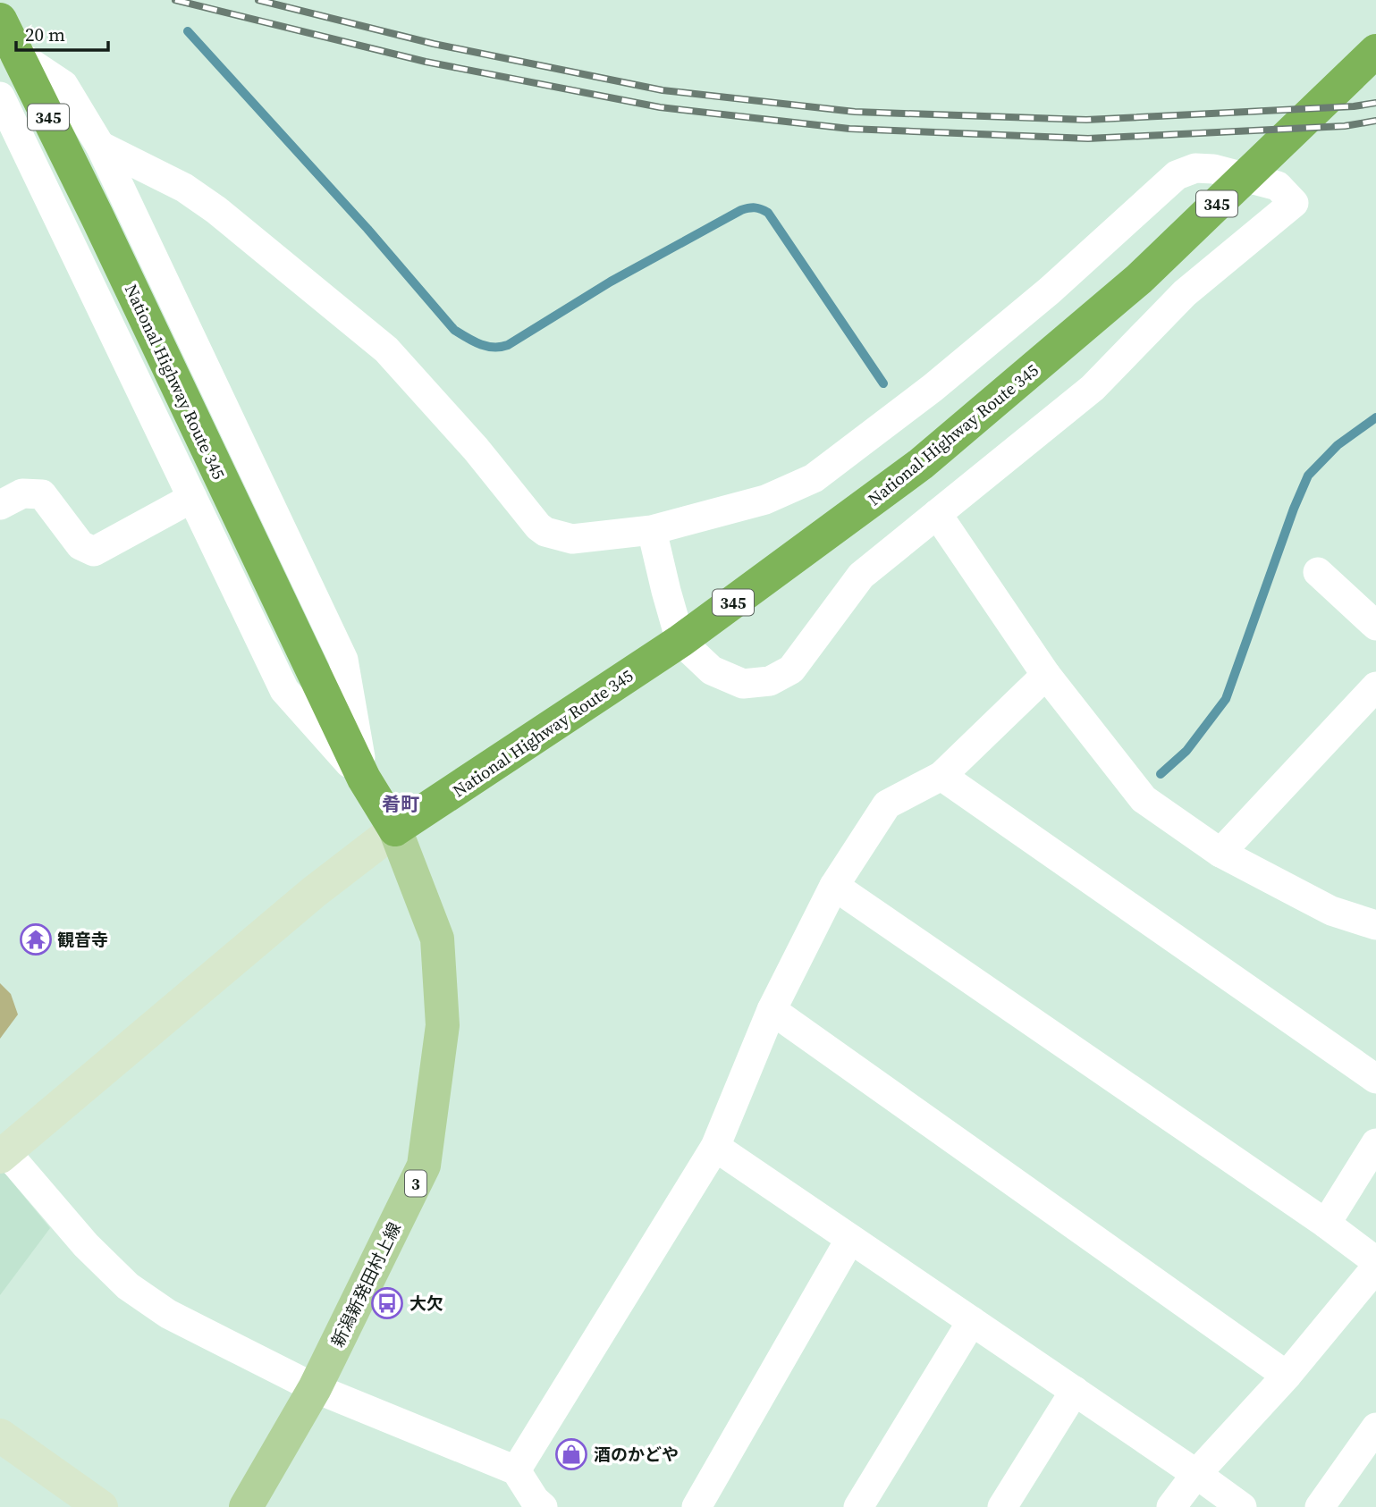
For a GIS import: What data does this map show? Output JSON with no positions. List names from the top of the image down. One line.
{"streets":{"highway":["345","National Highway Route 345"],"main road":["3","新潟新発田村上線"]},"crossings":[["National Highway Route 345","新潟新発田村上線"]],"districts":["肴町"],"places":{"temple":["観音寺"],"bus stop":["大欠"],"shop":["酒のかどや"]},"scale_bar":"20 m"}
